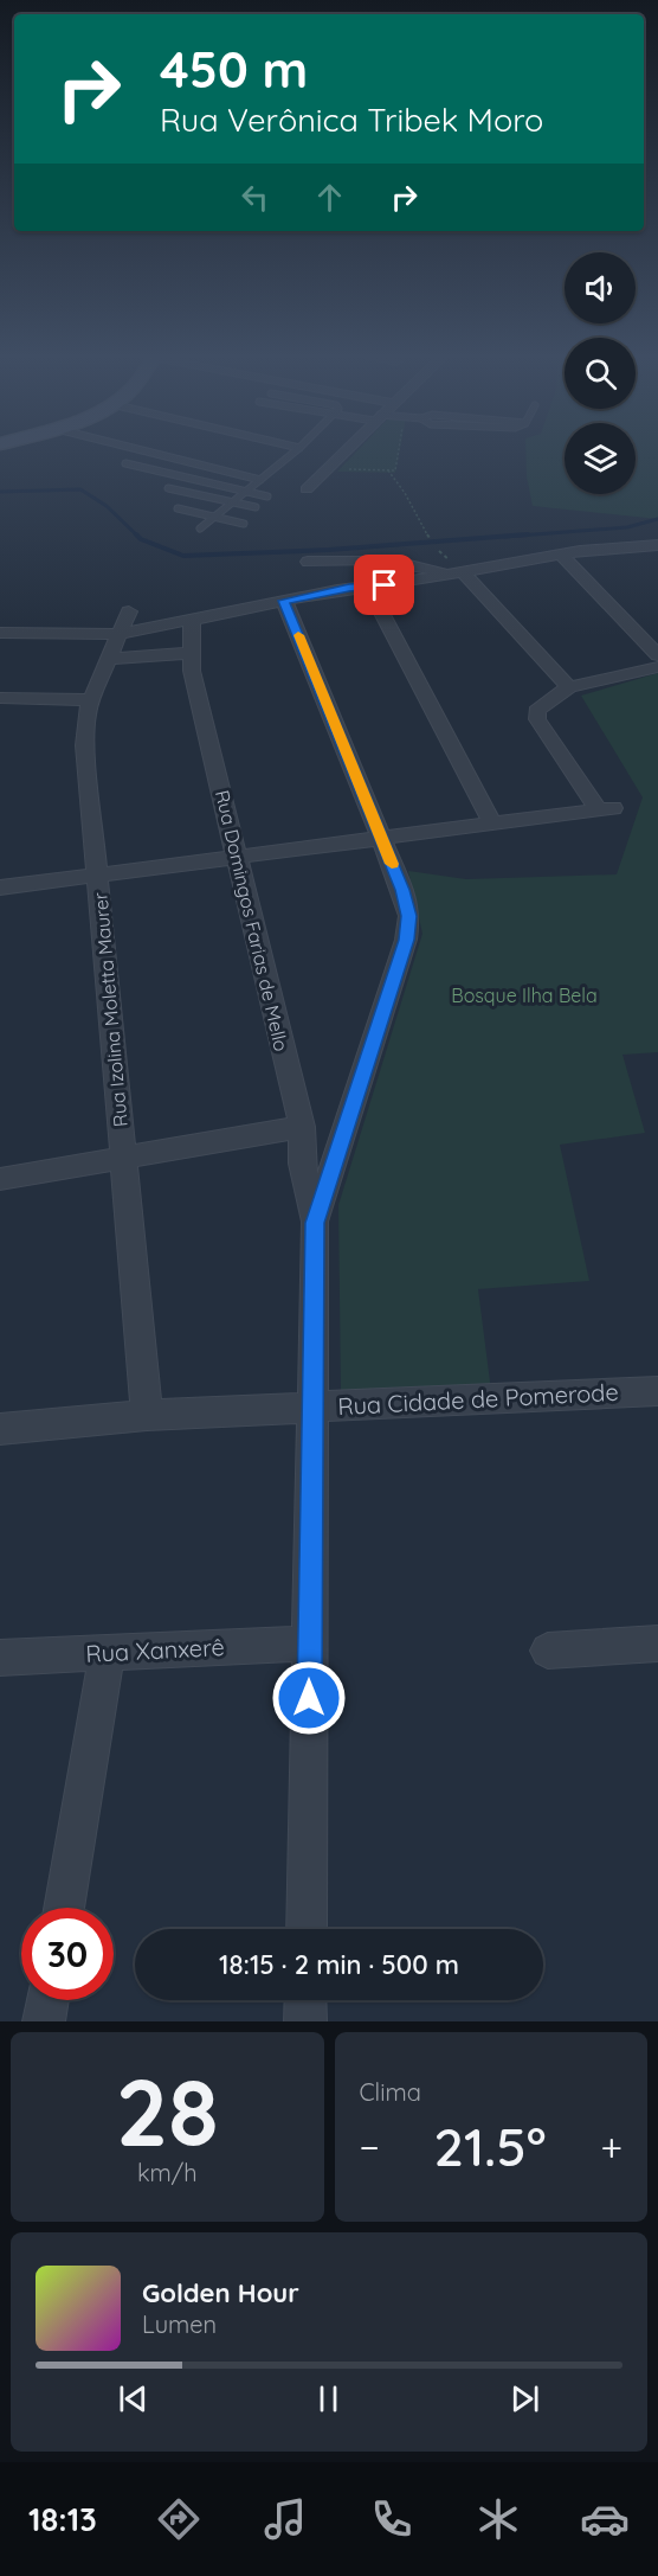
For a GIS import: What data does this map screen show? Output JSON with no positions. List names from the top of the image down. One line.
{"streets":{"street":["Rua Domingos Farias de Mello","Rua Izolina Moletta Maurer","Rua Cidade de Pomerode","Rua Xanxerê"]},"crossings":[["Rua Izolina Moletta Maurer","Rua Cidade de Pomerode"]],"parks":["Bosque Ilha Bela"],"page":{"turn":["450 m","Rua Verônica Tribek Moro"],"limit":"30","trip":"18:15 · 2 min · 500 m","tile":[["28","km/h"],"Clima"],"heat":["−","21.5°","+"],"song":["Golden Hour","Lumen"],"tabs":"18:13"}}
